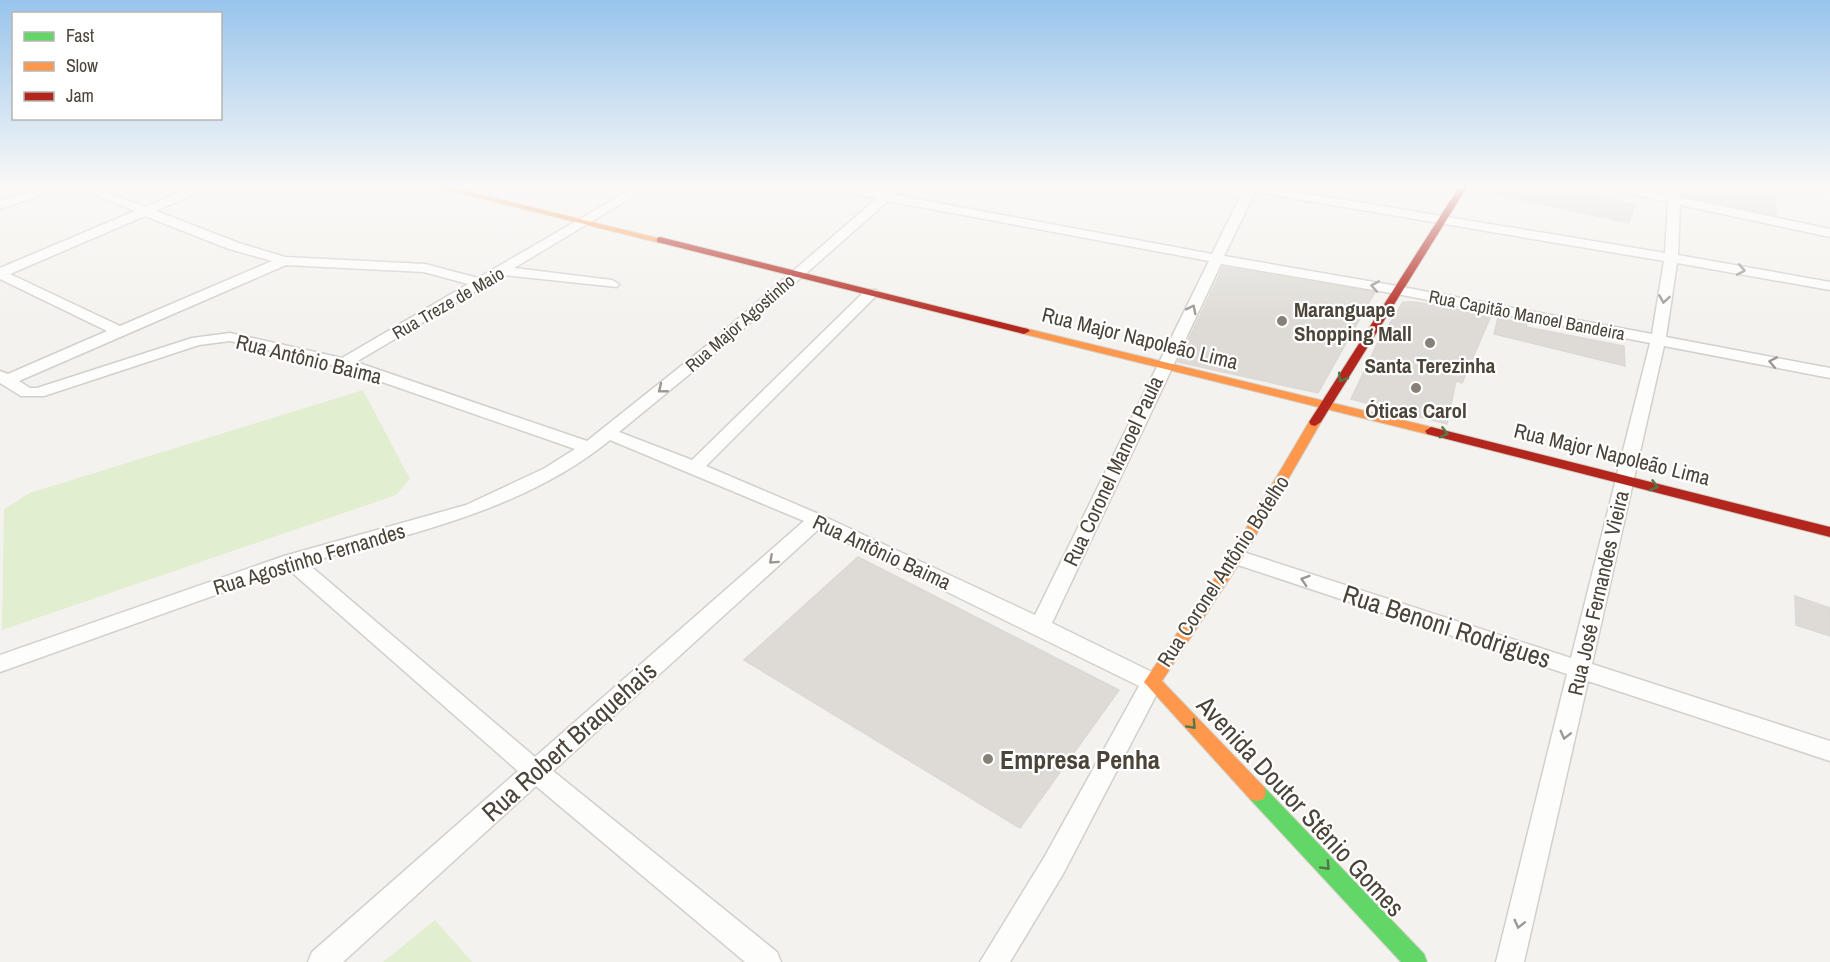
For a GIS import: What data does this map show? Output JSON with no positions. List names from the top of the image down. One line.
{"streets":{"street":["Rua Treze de Maio","Rua Capitão Manoel Bandeira","Rua Major Agostinho","Rua Major Napoleão Lima","Rua Antônio Baima","Rua Coronel Manoel Paula","Rua Agostinho Fernandes","Rua Coronel Antônio Botelho","Rua José Fernandes Vieira","Rua Benoni Rodrigues","Rua Robert Braquehais","Avenida Doutor Stênio Gomes"]},"crossings":[["Rua Treze de Maio","Rua Antônio Baima"],["Rua Capitão Manoel Bandeira","Rua Coronel Manoel Paula"],["Rua Capitão Manoel Bandeira","Rua Coronel Antônio Botelho"],["Rua Capitão Manoel Bandeira","Rua José Fernandes Vieira"],["Rua Major Agostinho","Rua Major Napoleão Lima"],["Rua Major Agostinho","Rua Antônio Baima"],["Rua Major Agostinho","Rua Agostinho Fernandes"],["Rua Major Napoleão Lima","Rua Coronel Manoel Paula"],["Rua Major Napoleão Lima","Rua Coronel Antônio Botelho"],["Rua Major Napoleão Lima","Rua José Fernandes Vieira"],["Rua Antônio Baima","Rua Coronel Manoel Paula"],["Rua Antônio Baima","Rua Agostinho Fernandes"],["Rua Antônio Baima","Rua Coronel Antônio Botelho"],["Rua Antônio Baima","Rua Robert Braquehais"],["Rua Antônio Baima","Avenida Doutor Stênio Gomes"],["Rua Coronel Antônio Botelho","Rua Benoni Rodrigues"],["Rua Coronel Antônio Botelho","Avenida Doutor Stênio Gomes"],["Rua José Fernandes Vieira","Rua Benoni Rodrigues"]],"one_way":["Rua Major Napoleão Lima","Rua José Fernandes Vieira","Rua Benoni Rodrigues","Rua Robert Braquehais","Avenida Doutor Stênio Gomes"],"places":["Maranguape Shopping Mall","Santa Terezinha","Óticas Carol","Empresa Penha"],"legend":["Fast","Slow","Jam"]}
